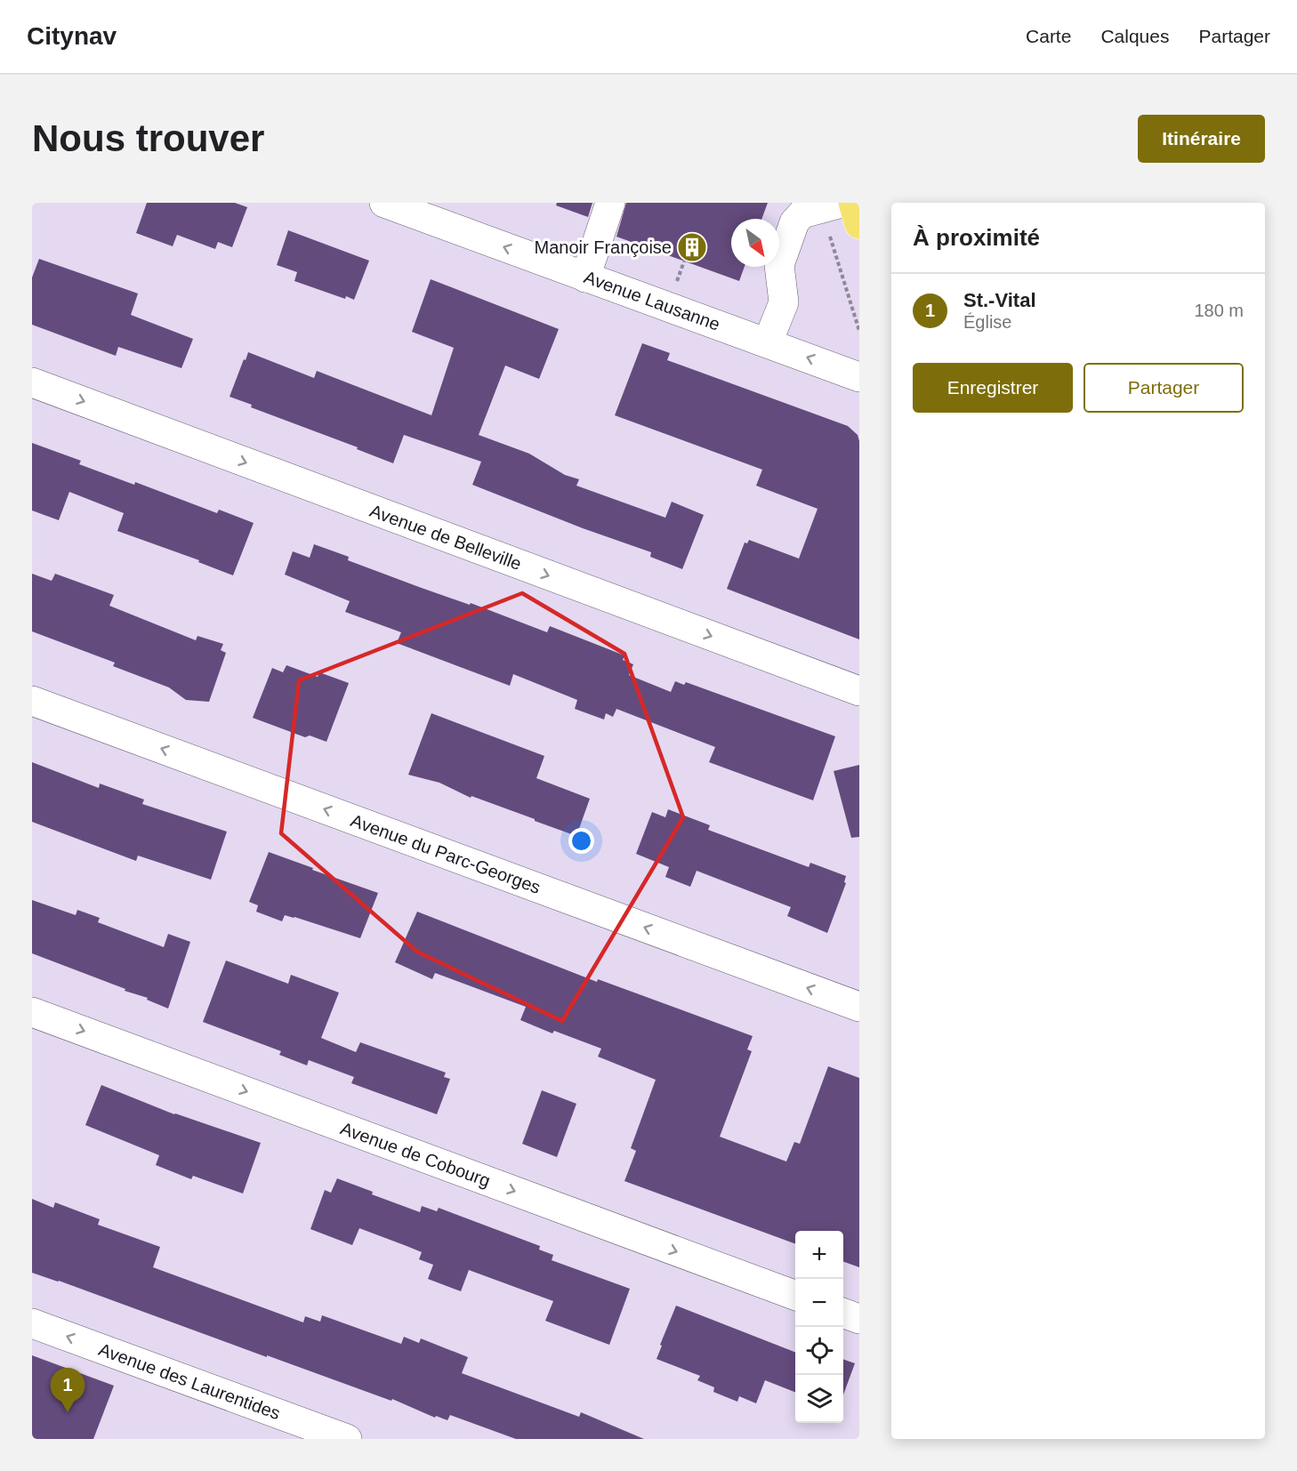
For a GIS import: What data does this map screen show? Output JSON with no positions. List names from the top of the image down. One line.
{"streets":{"street":["Avenue Lausanne","Avenue de Belleville","Avenue du Parc-Georges","Avenue de Cobourg","Avenue des Laurentides"]},"one_way":["Avenue Lausanne","Avenue de Belleville","Avenue du Parc-Georges","Avenue de Cobourg","Avenue des Laurentides"],"places":{"building":["Manoir Françoise"]},"north":"bottom right","page":{"header":"Citynav","nav":["Carte","Calques","Partager"],"buttons":["Itinéraire",["Enregistrer","Partager"]],"title":"Nous trouver","heading":"À proximité","list":[{"mark":"1","name":"St.-Vital","note":"Église","value":"180 m"}],"map_buttons":["+","−"],"pins":"1"}}
